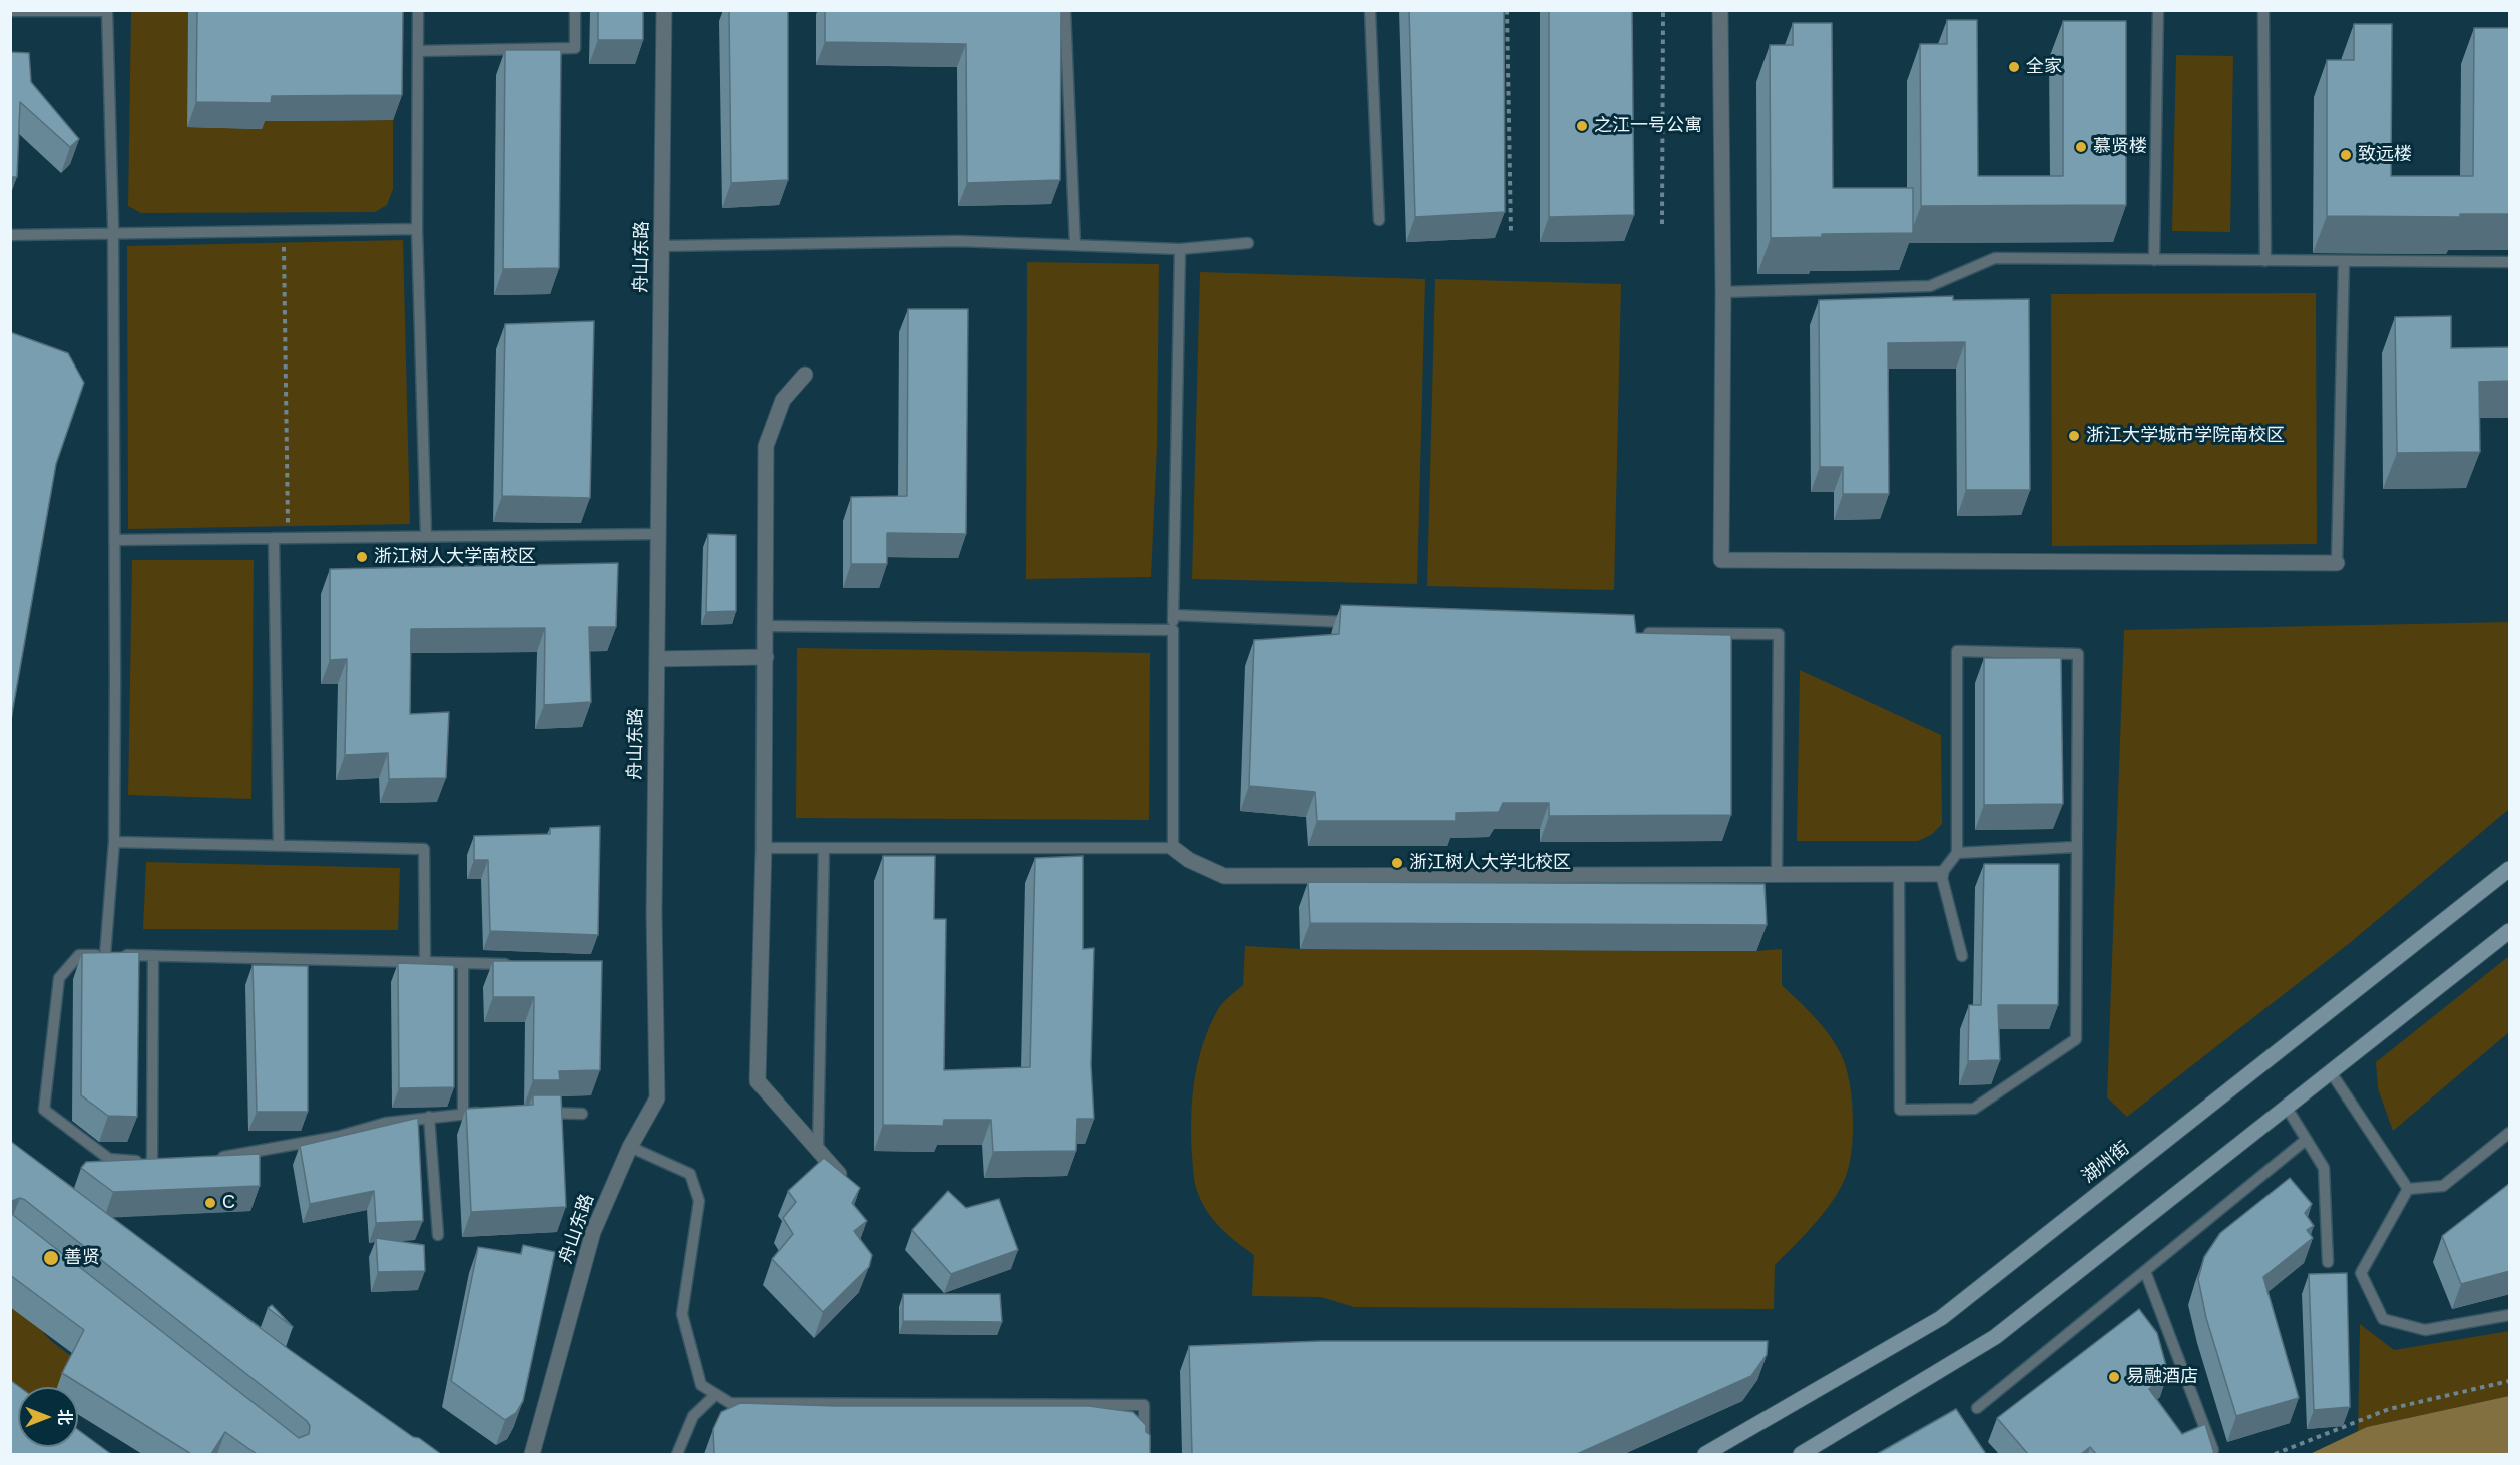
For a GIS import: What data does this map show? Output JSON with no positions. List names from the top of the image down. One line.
{"streets":{"main road":["湖州街"],"street":["舟山东路"]},"places":["全家","之江一号公寓","慕贤楼","致远楼","浙江大学城市学院南校区","浙江树人大学南校区","浙江树人大学北校区","C","善贤","易融酒店"],"north":"right"}
